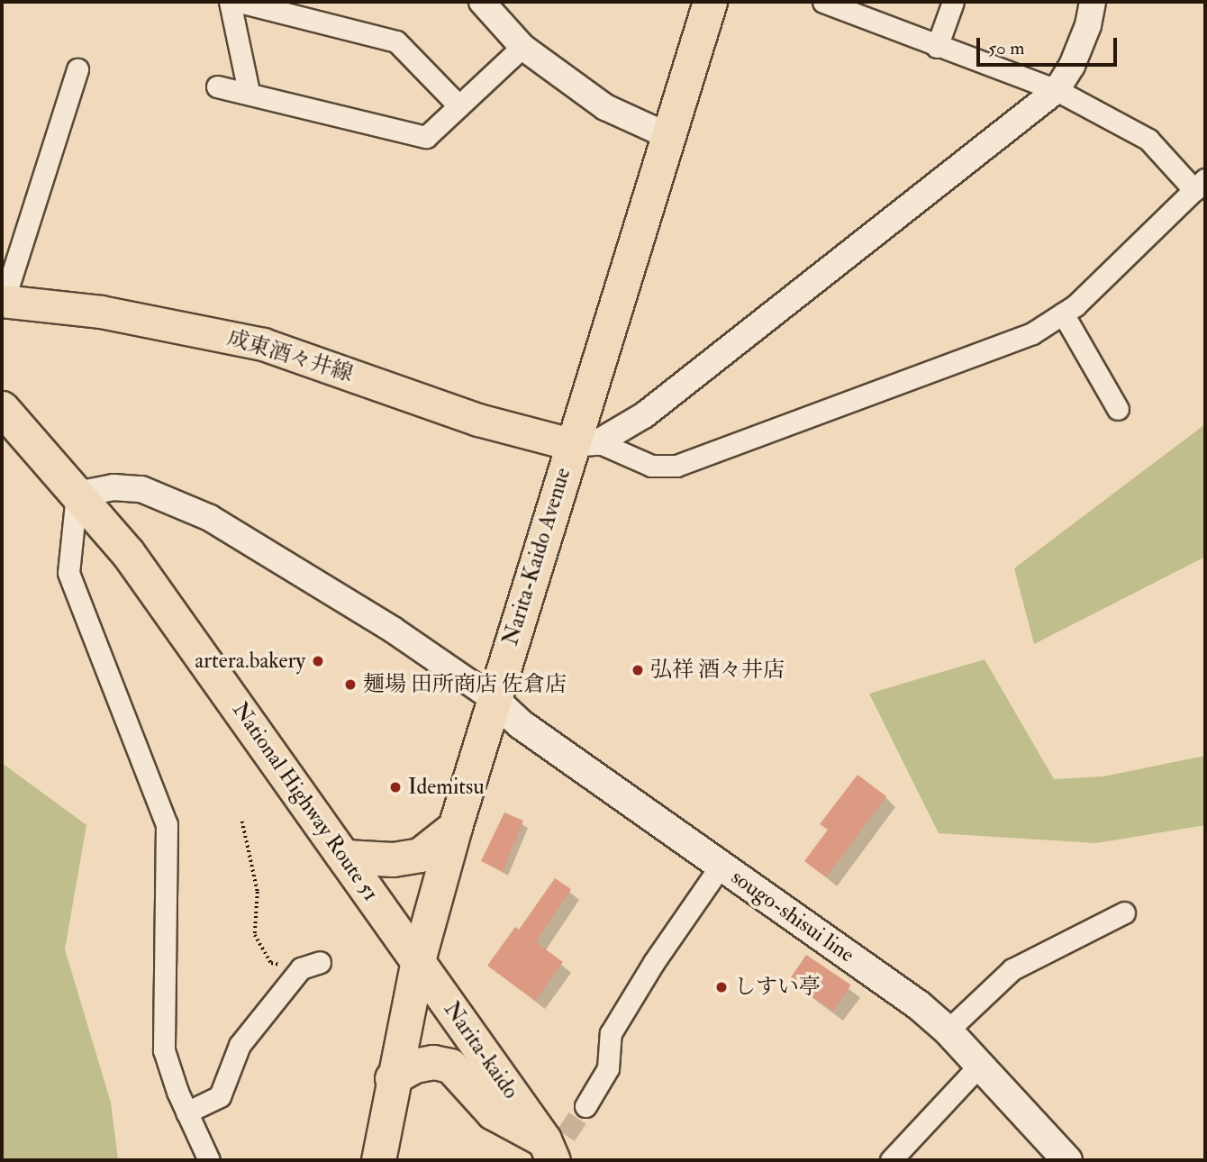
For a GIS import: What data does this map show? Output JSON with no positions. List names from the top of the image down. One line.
{"streets":{"highway":["Narita-Kaido Avenue","National Highway Route 51","Narita-kaido"],"main road":["成東酒々井線","sougo-shisui line"]},"crossings":[["成東酒々井線","Narita-Kaido Avenue"],["Narita-Kaido Avenue","National Highway Route 51"],["Narita-Kaido Avenue","sougo-shisui line"],["Narita-Kaido Avenue","Narita-kaido"],["National Highway Route 51","Narita-kaido"]],"places":["artera.bakery","弘祥 酒々井店","麺場 田所商店 佐倉店","Idemitsu","しすい亭"],"scale_bar":"50 m"}
